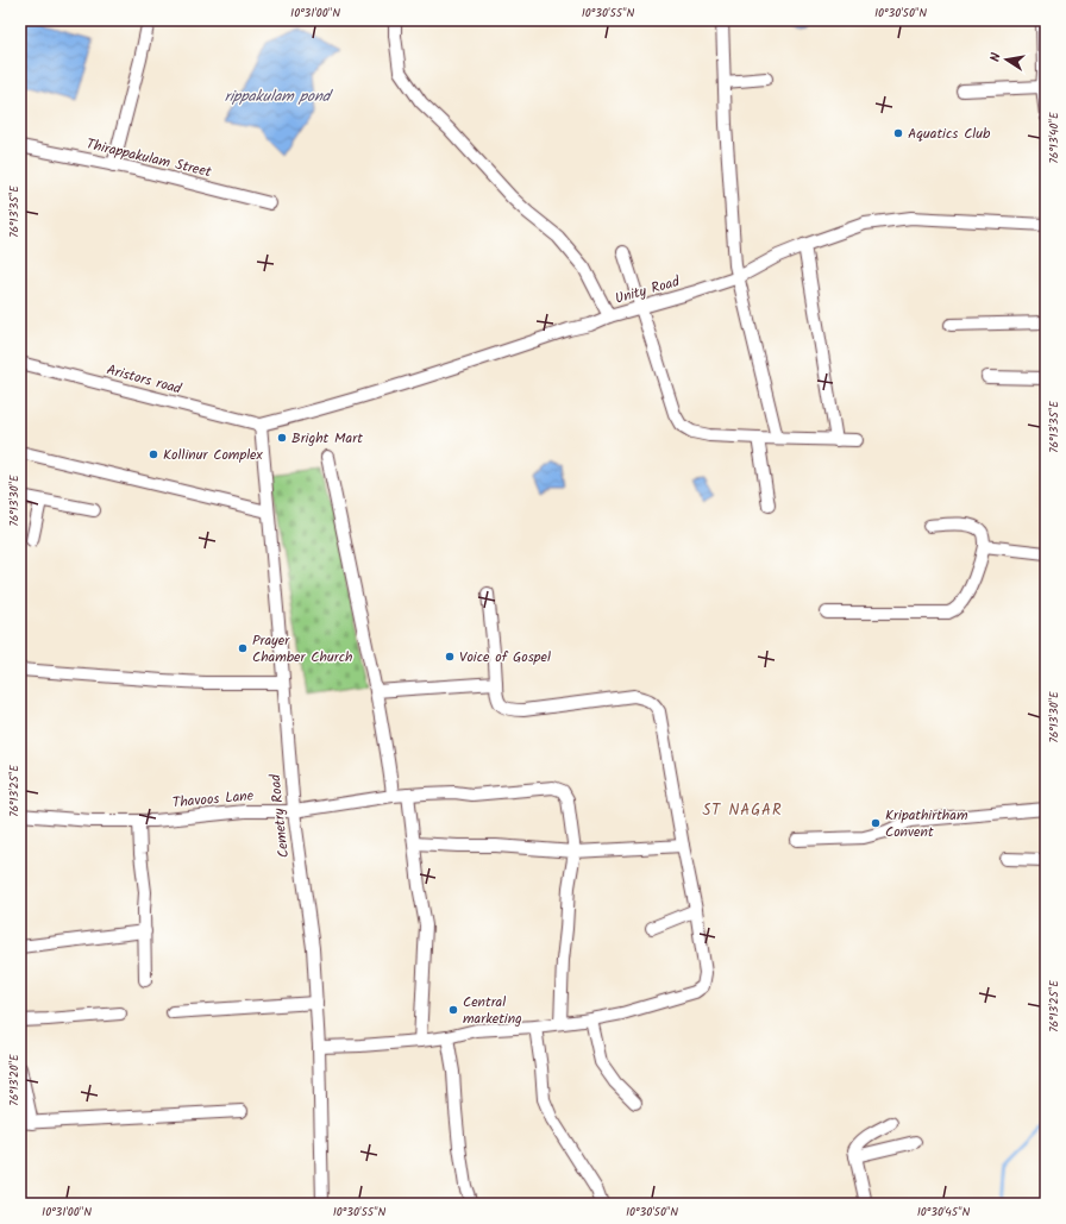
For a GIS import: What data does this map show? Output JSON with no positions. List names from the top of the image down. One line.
{"streets":{"street":["Thirappakulam Street","Unity Road","Aristors road","Thavoos Lane","Cemetry Road"]},"crossings":[["Unity Road","Aristors road"],["Unity Road","Cemetry Road"],["Aristors road","Cemetry Road"],["Thavoos Lane","Cemetry Road"]],"districts":["ST NAGAR"],"water":["rippakulam pond"],"places":["Aquatics Club","Bright Mart","Kollinur Complex","Prayer Chamber Church","Voice of Gospel","Kripathirtham Convent","Central marketing"],"north":"left","coordinates":["10°31'00\"N","10°30'55\"N","10°30'50\"N","76°13'40\"E","76°13'35\"E","76°13'30\"E","76°13'25\"E","76°13'20\"E","10°30'45\"N"]}
